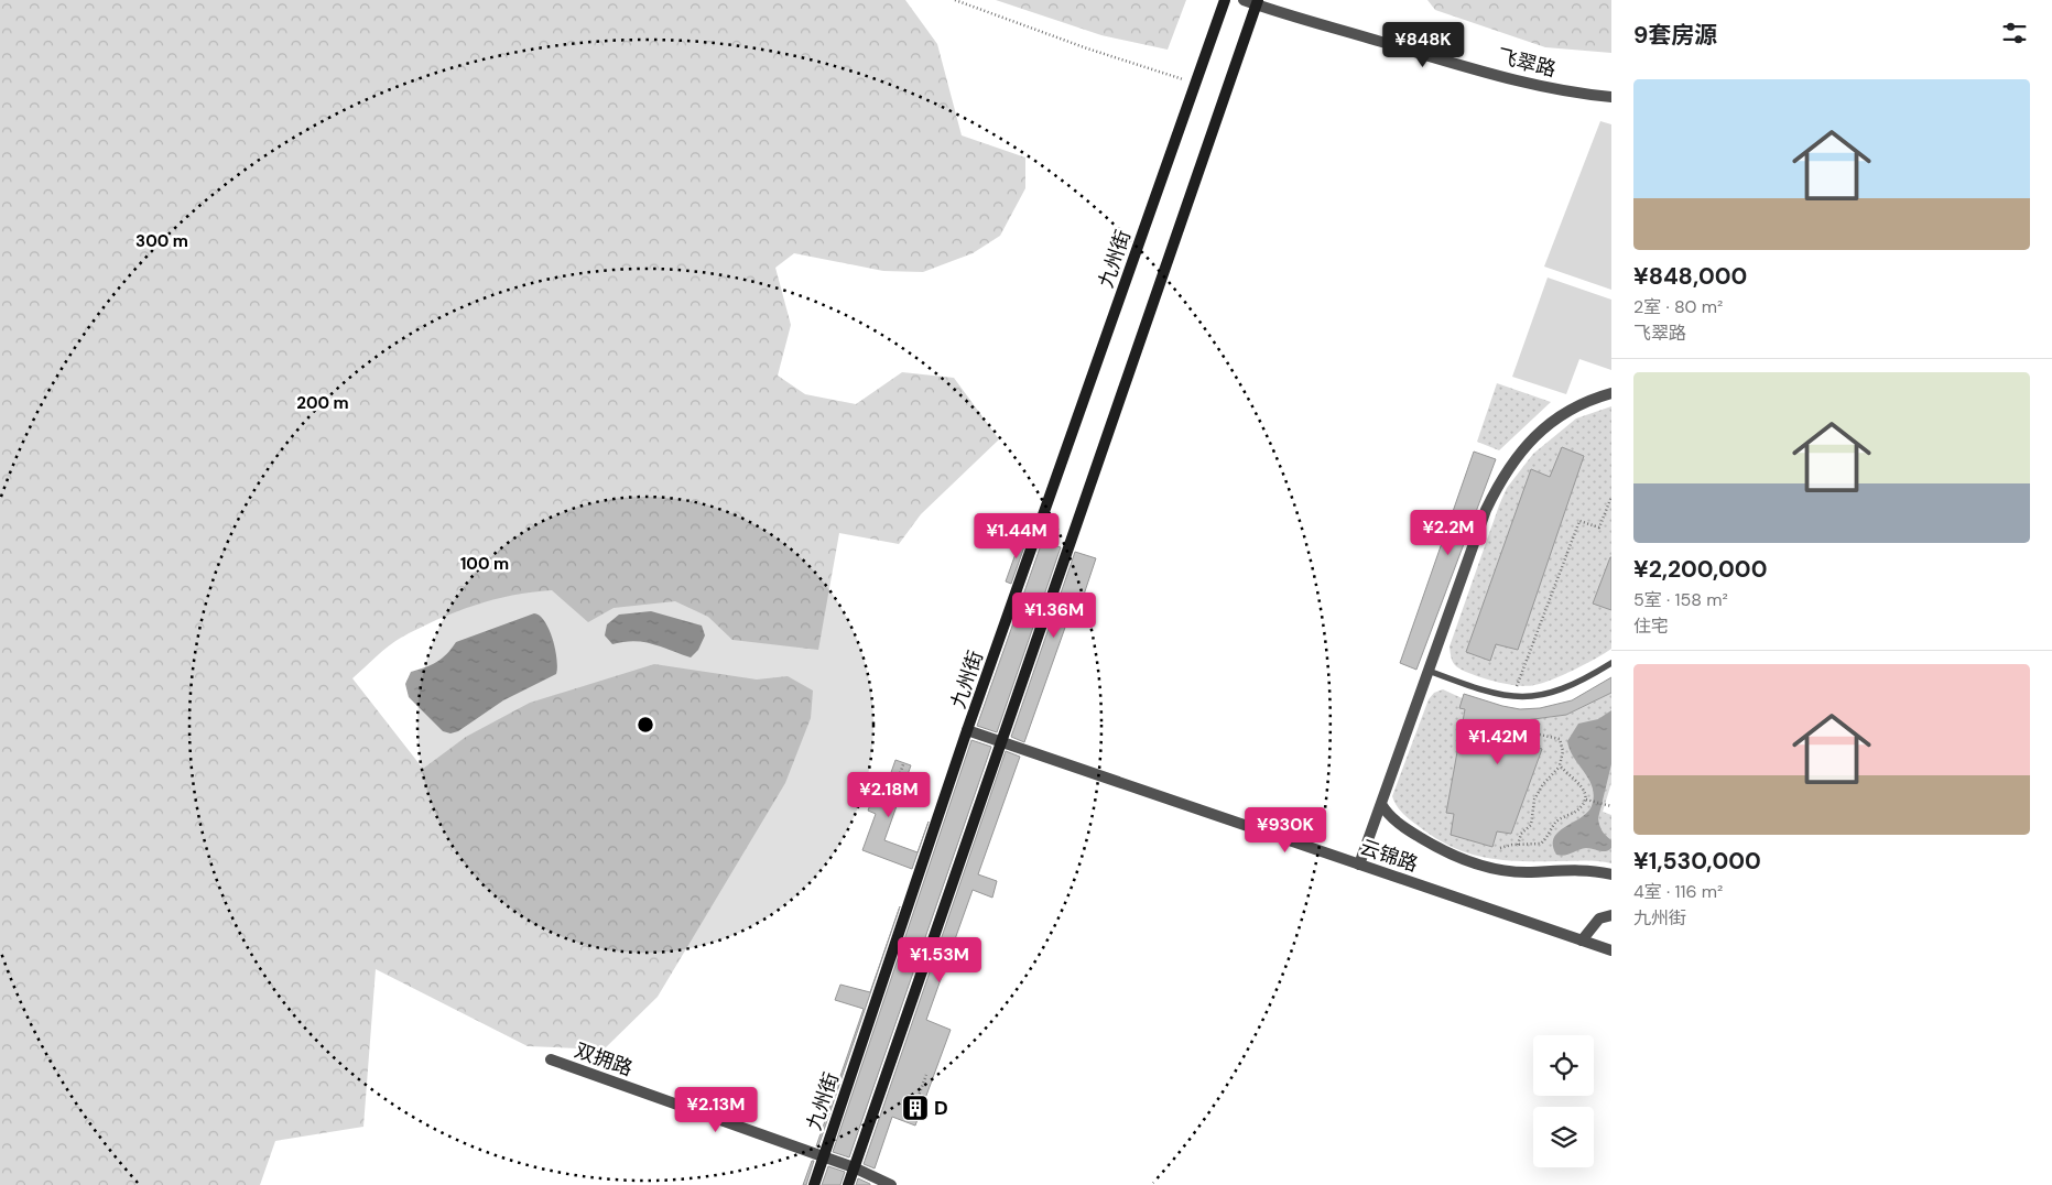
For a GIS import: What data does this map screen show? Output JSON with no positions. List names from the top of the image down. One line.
{"streets":{"main road":["九州街"],"street":["飞翠路","云锦路","双拥路"]},"crossings":[["九州街","云锦路"],["九州街","双拥路"]],"places":{"building":["D"]},"page":{"heading":"9套房源","price":["¥848K","¥2.2M","¥1.44M","¥1.36M","¥1.42M","¥2.18M","¥930K","¥1.53M","¥2.13M"],"list":[{"name":"¥848,000","note":"2室 · 80 m² · 飞翠路"},{"name":"¥2,200,000","note":"5室 · 158 m² · 住宅"},{"name":"¥1,530,000","note":"4室 · 116 m² · 九州街"}]},"rings":["300 m","200 m","100 m"]}
